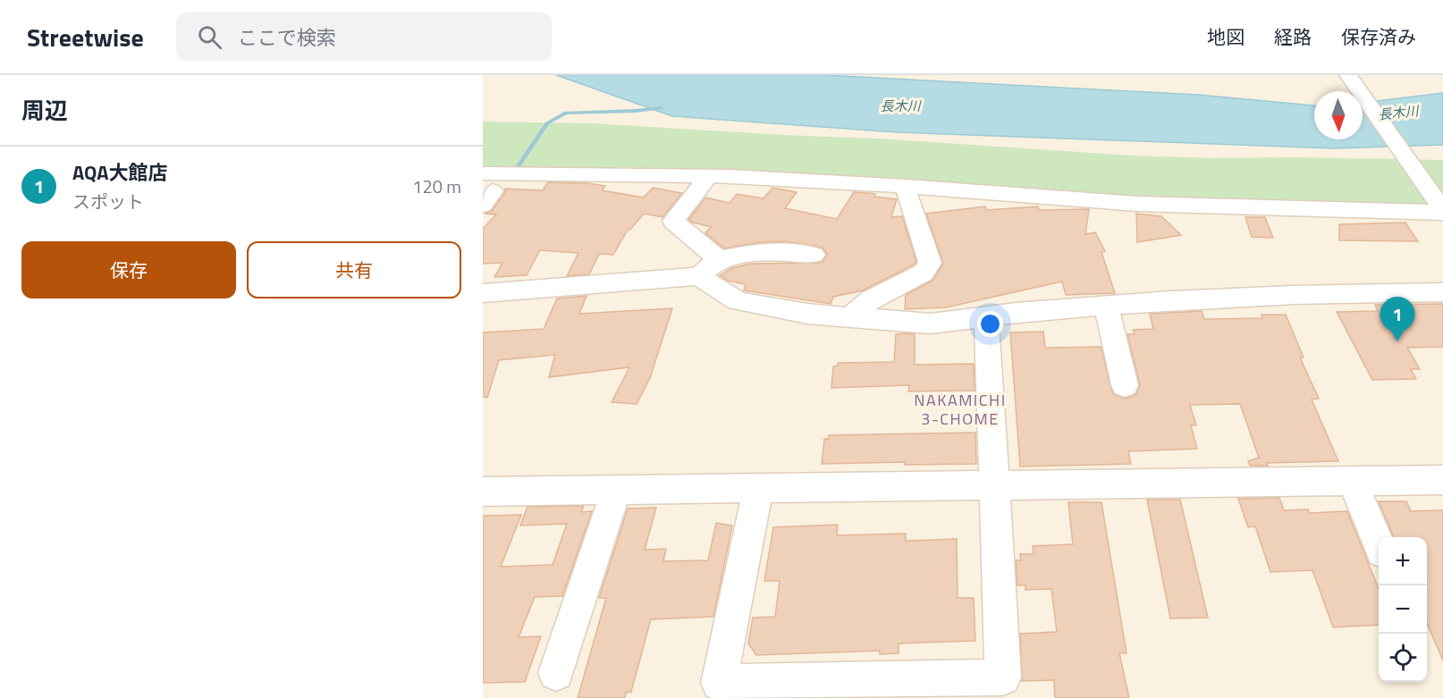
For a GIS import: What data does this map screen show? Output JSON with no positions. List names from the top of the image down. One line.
{"districts":["NAKAMICHI 3-CHOME"],"water":["長木川"],"north":"bottom","page":{"header":"Streetwise","search":"ここで検索","nav":["地図","経路","保存済み"],"heading":"周辺","list":[{"mark":"1","name":"AQA大館店","note":"スポット","value":"120 m"}],"buttons":["保存","共有"],"pins":"1","map_buttons":["+","−"]}}
